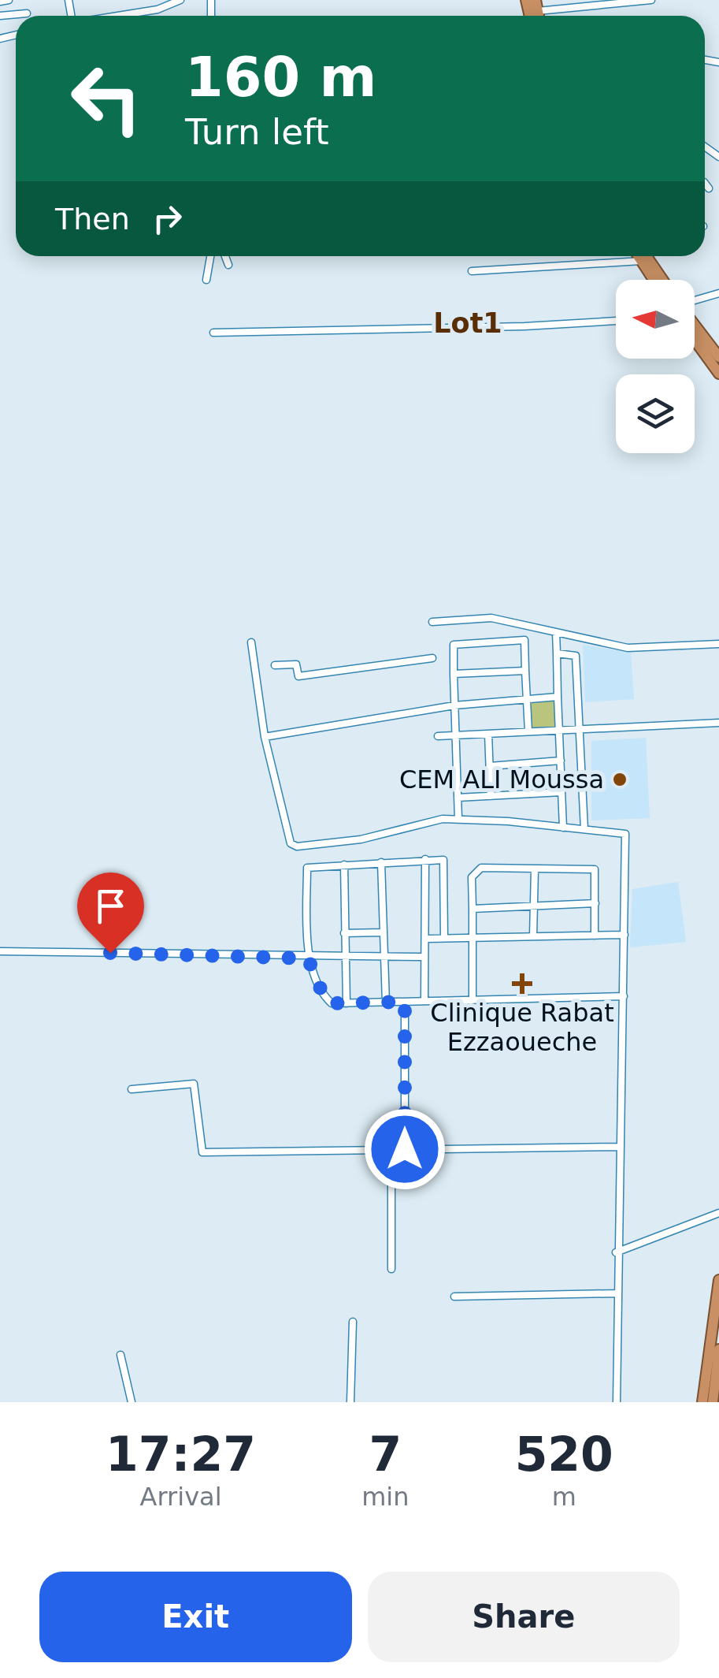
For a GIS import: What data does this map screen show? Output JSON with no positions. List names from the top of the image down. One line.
{"districts":["Lot1"],"places":{"other":["CEM ALI Moussa"],"health":["Clinique Rabat Ezzaoueche"]},"north":"left","page":{"turn":["160 m","Turn left"],"then":"Then","eta":["17:27","Arrival","7","min","520","m"],"buttons":["Exit","Share"]}}
